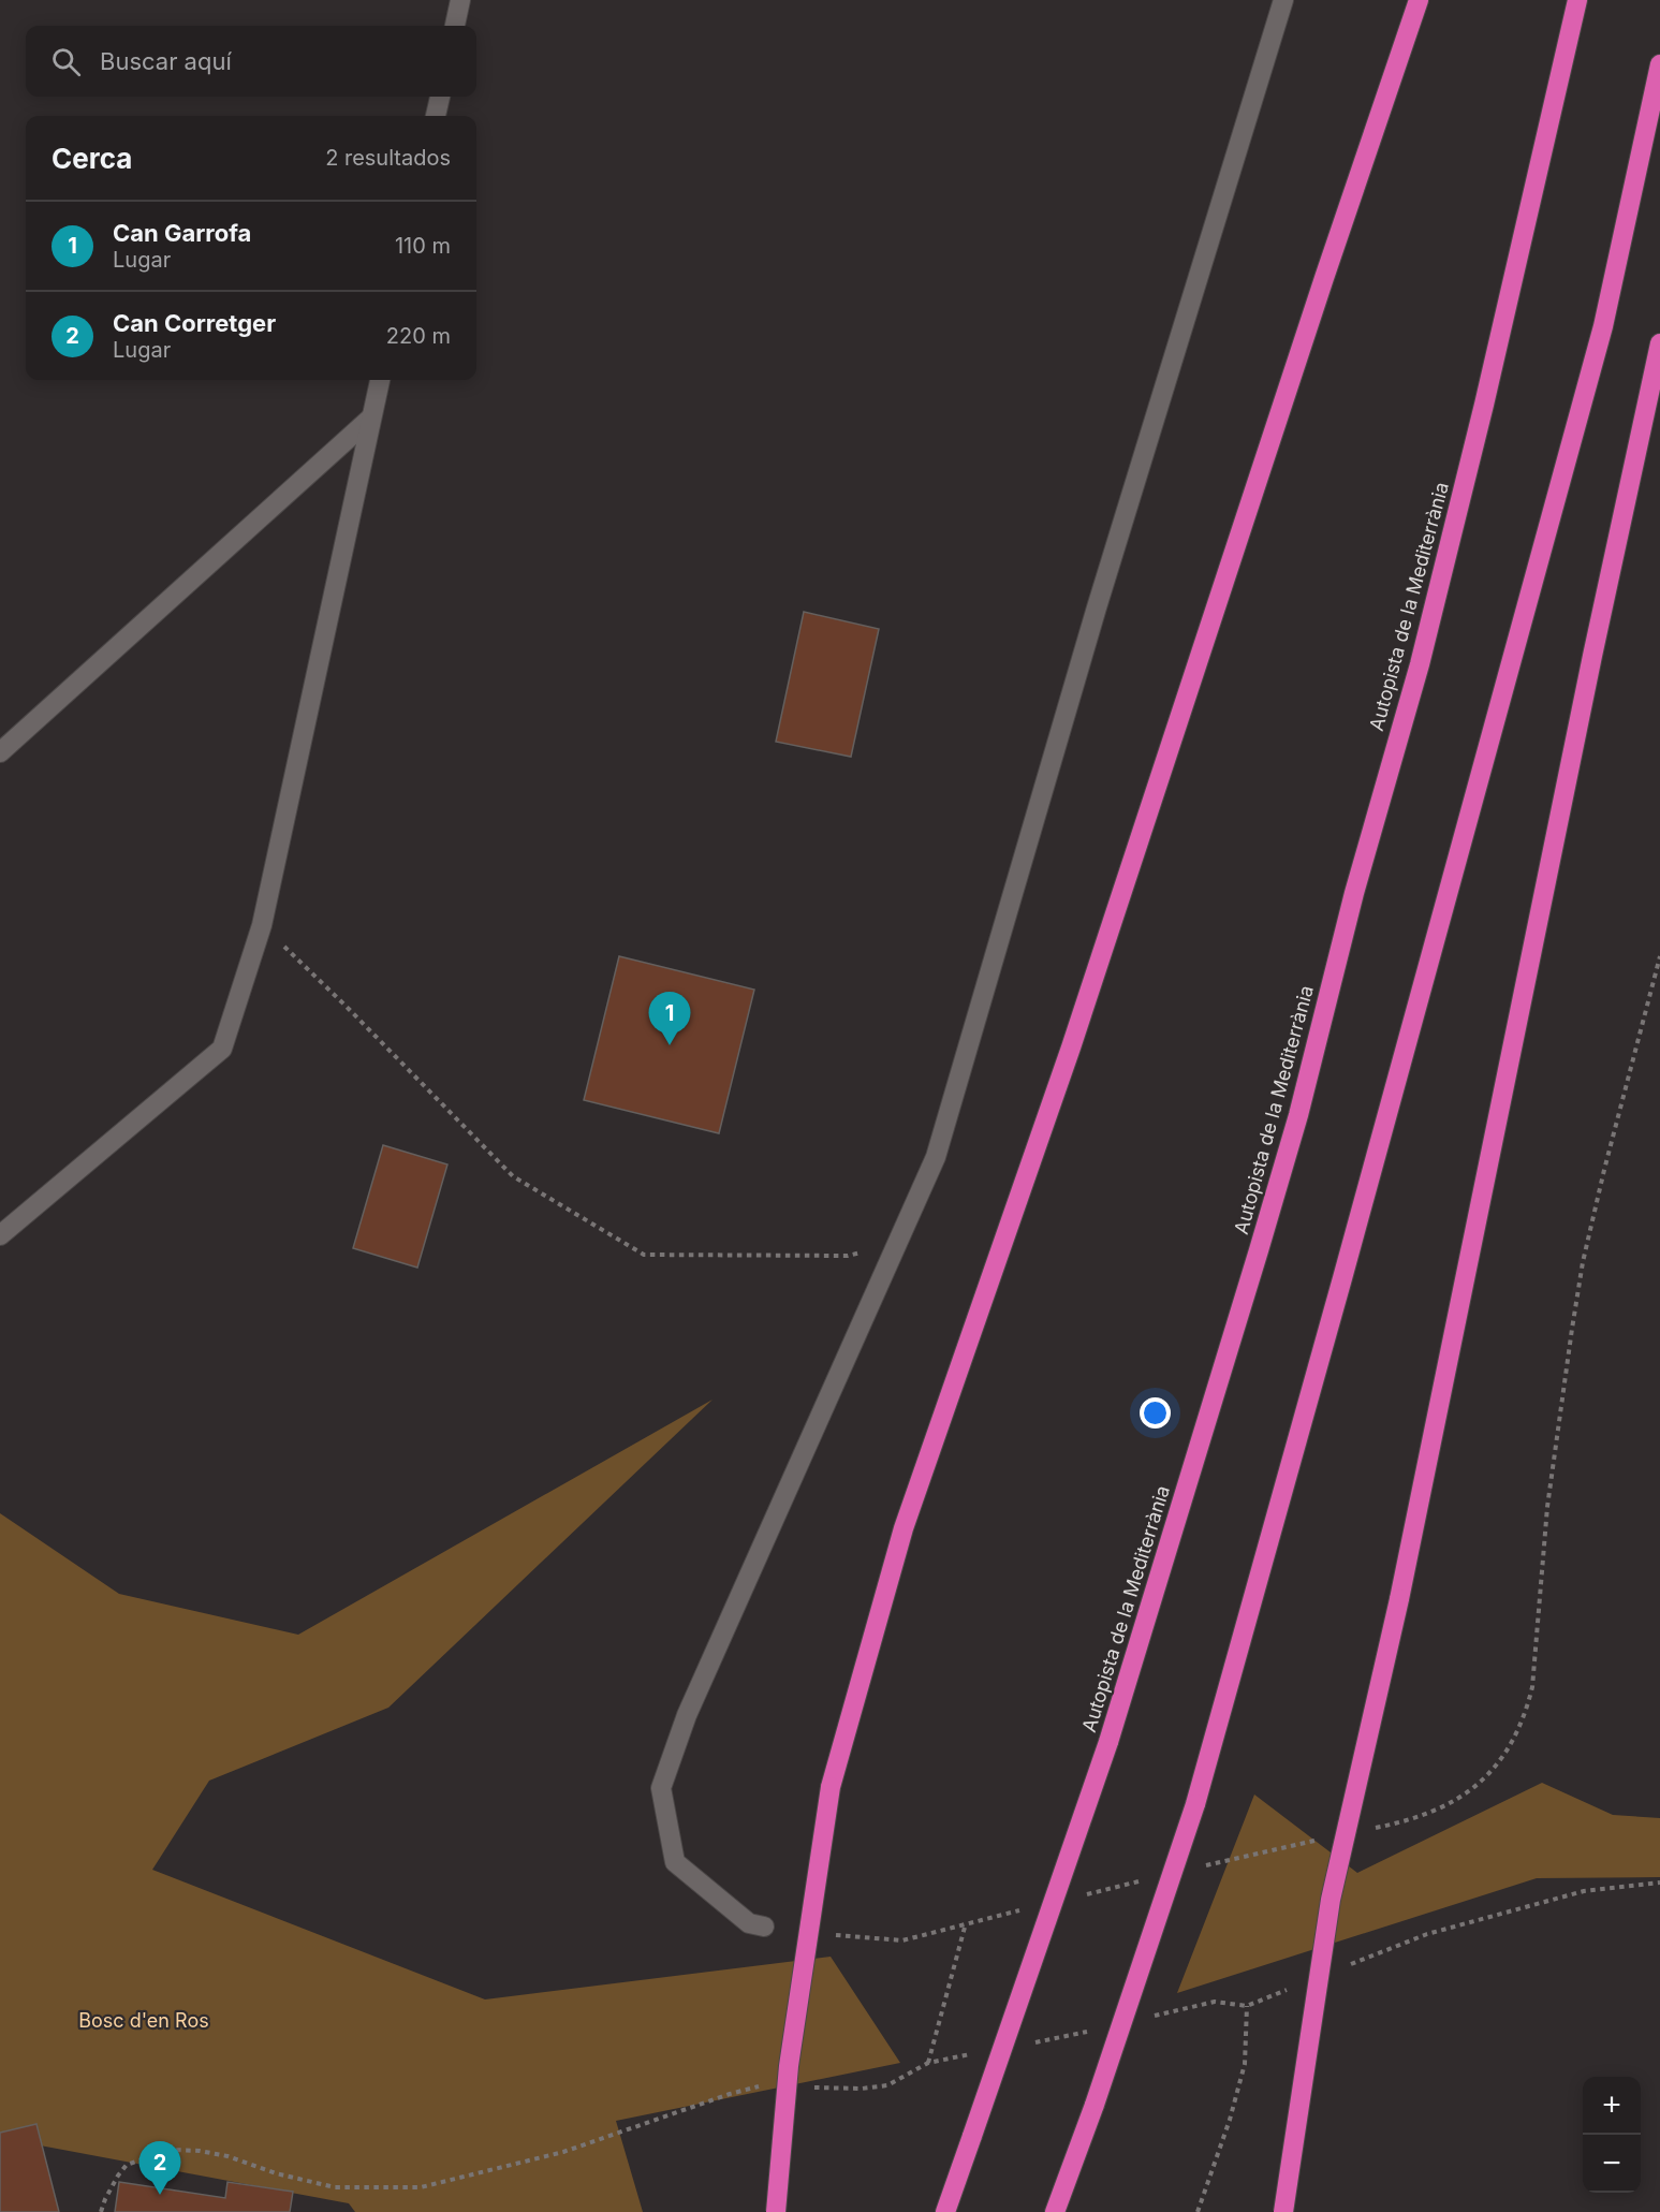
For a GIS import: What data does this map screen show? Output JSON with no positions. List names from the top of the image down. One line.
{"streets":{"highway":["Autopista de la Mediterrània"]},"parks":["Bosc d'en Ros"],"page":{"search":"Buscar aquí","heading":["Cerca","2 resultados"],"list":[{"mark":"1","name":"Can Garrofa","note":"Lugar","value":"110 m"},{"mark":"2","name":"Can Corretger","note":"Lugar","value":"220 m"}],"pins":["1","2"],"map_buttons":["+","−"]}}
